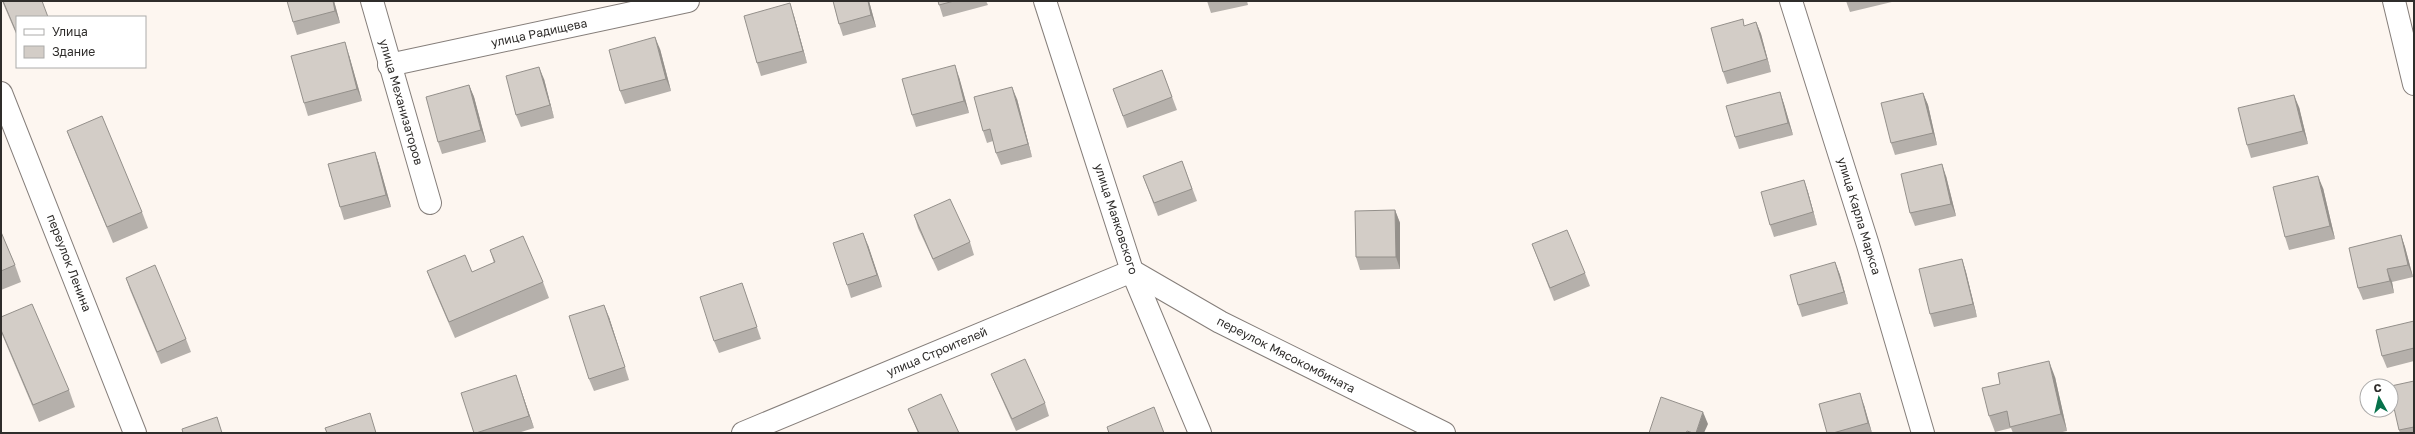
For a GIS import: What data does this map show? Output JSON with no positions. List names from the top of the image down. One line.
{"streets":{"street":["улица Радищева","улица Механизаторов","улица Карла Маркса","улица Маяковского","переулок Ленина","улица Строителей","переулок Мясокомбината"]},"crossings":[["улица Радищева","улица Механизаторов"],["улица Маяковского","улица Строителей"],["улица Маяковского","переулок Мясокомбината"],["улица Строителей","переулок Мясокомбината"]],"legend":["Улица","Здание"],"north":"top"}
